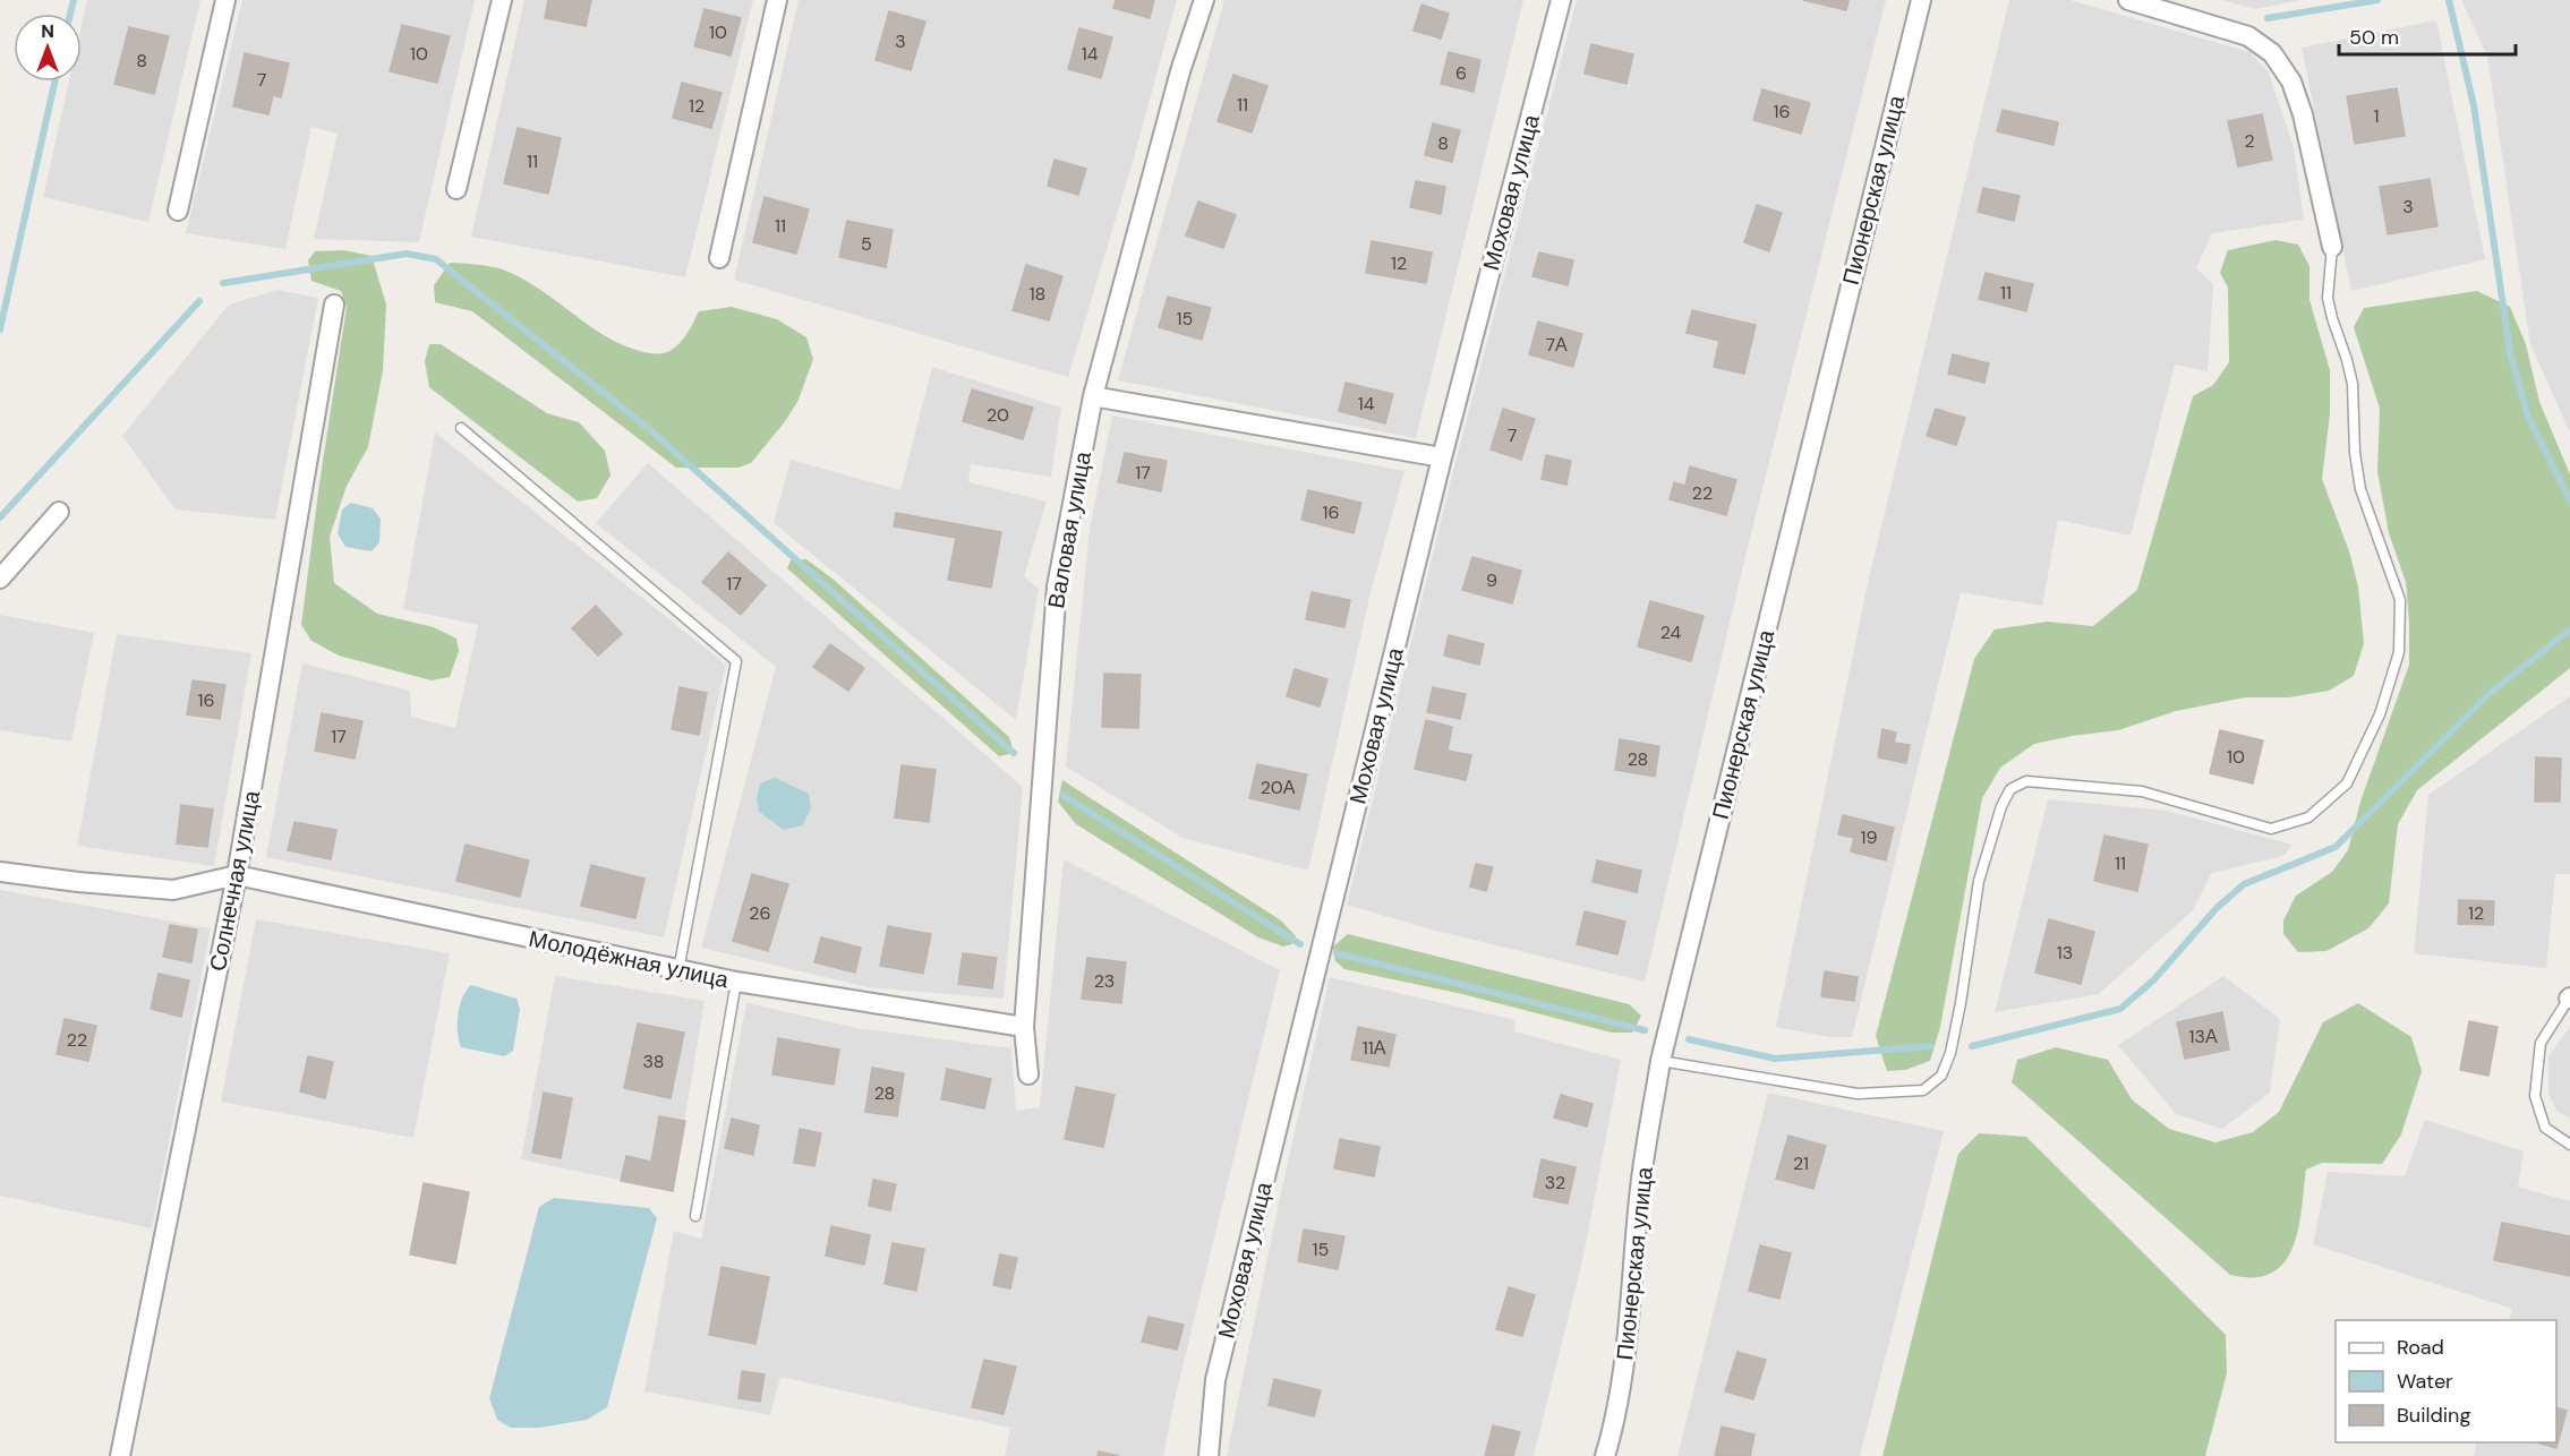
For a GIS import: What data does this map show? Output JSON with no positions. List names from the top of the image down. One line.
{"streets":{"street":["Пионерская улица","Моховая улица","Валовая улица","Солнечная улица","Молодёжная улица"]},"crossings":[["Валовая улица","Молодёжная улица"],["Солнечная улица","Молодёжная улица"]],"house_numbers":["10","3","10","14","8","6","7","11","12","16","1","2","8","11","3","11","5","12","11","18","15","7А","14","20","7","17","22","16","9","17","24","16","17","10","28","20А","19","11","26","12","13","23","13А","22","11А","38","28","21","32","15"],"legend":["Road","Water","Building"],"scale_bar":"50 m","north":"top"}
